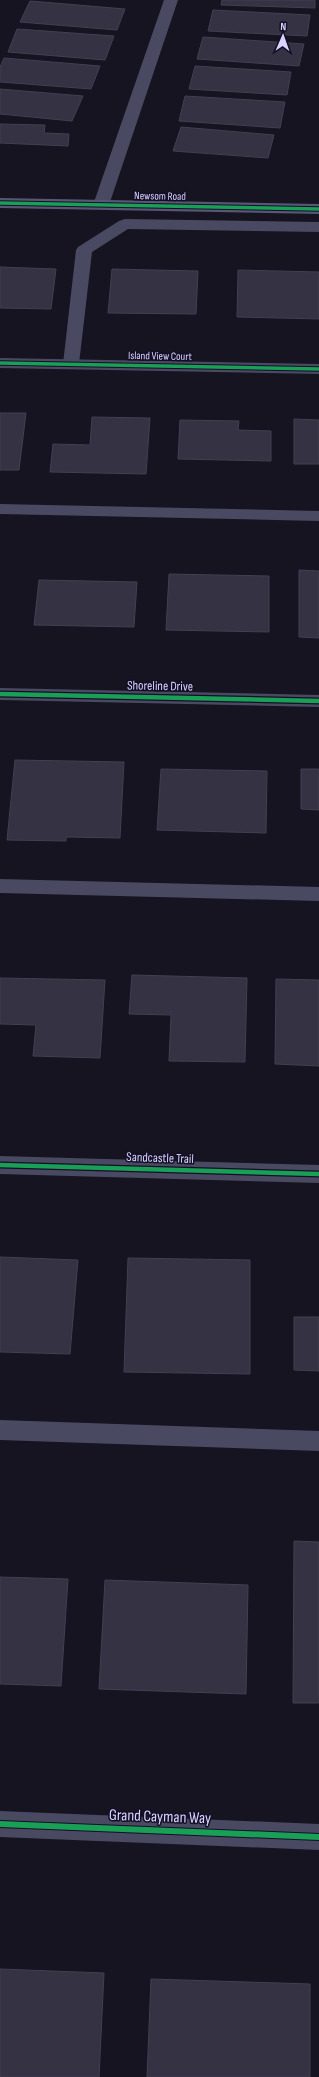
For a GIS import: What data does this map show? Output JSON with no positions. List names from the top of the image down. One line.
{"streets":{"street":["Newsom Road","Island View Court","Shoreline Drive","Sandcastle Trail","Grand Cayman Way"]},"north":"top"}
